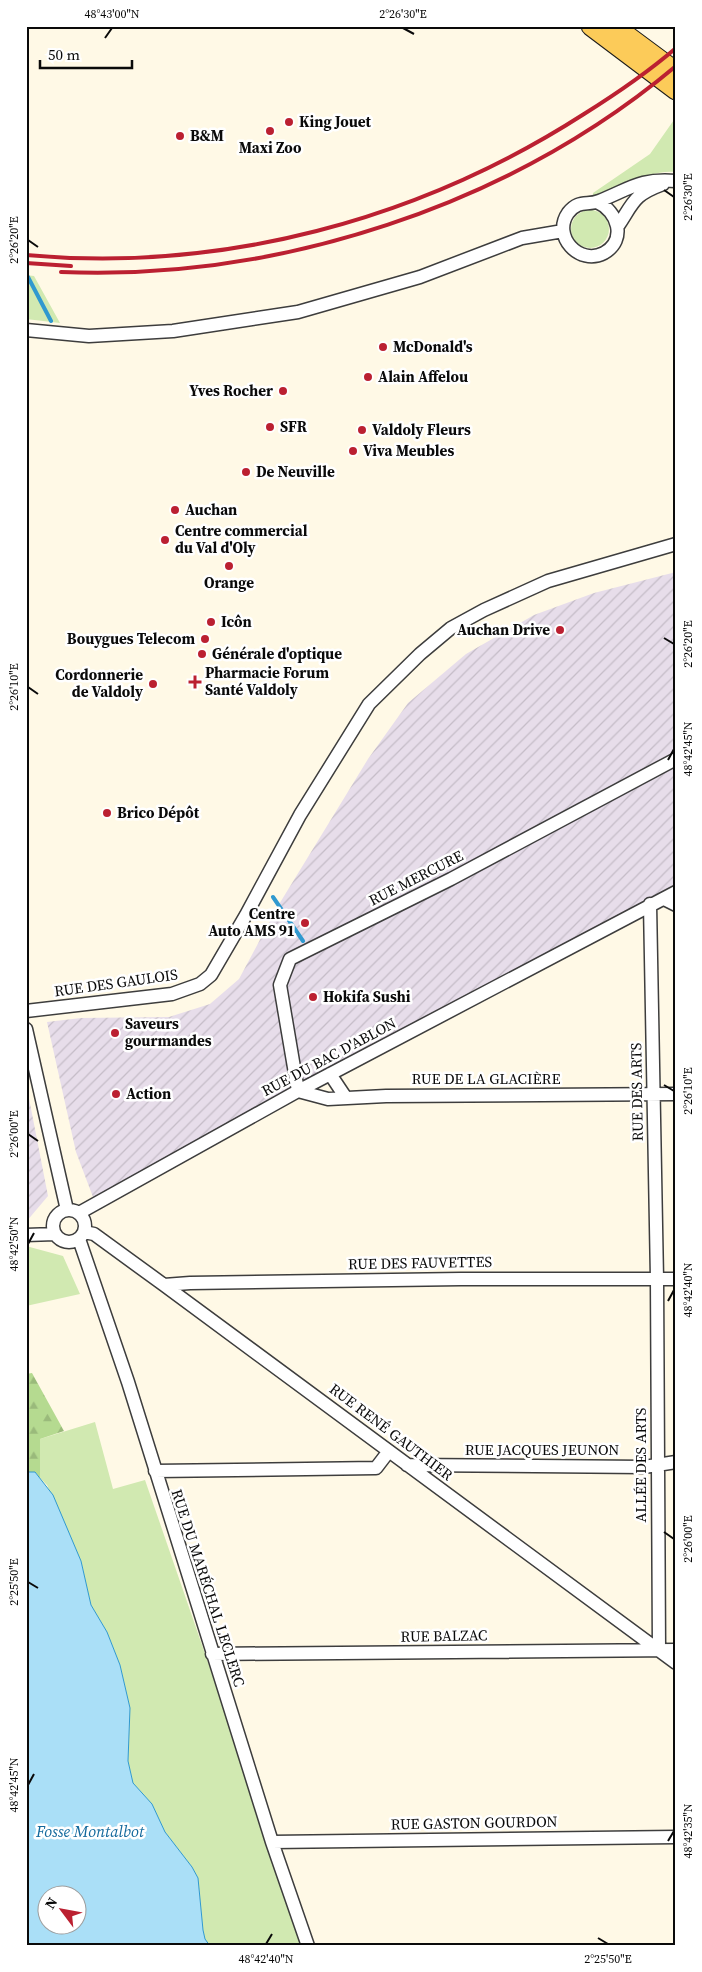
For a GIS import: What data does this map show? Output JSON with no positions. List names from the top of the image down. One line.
{"streets":{"street":["RUE MERCURE","RUE DES GAULOIS","RUE DU BAC D'ABLON","RUE DE LA GLACIÈRE","RUE DES ARTS","RUE DES FAUVETTES","RUE RENÉ GAUTHIER","RUE JACQUES JEUNON","ALLÉE DES ARTS","RUE DU MARÉCHAL LECLERC","RUE BALZAC","RUE GASTON GOURDON"]},"crossings":[["RUE MERCURE","RUE DU BAC D'ABLON"],["RUE MERCURE","RUE DE LA GLACIÈRE"],["RUE DU BAC D'ABLON","RUE DE LA GLACIÈRE"],["RUE DU BAC D'ABLON","RUE DES ARTS"],["RUE DU BAC D'ABLON","RUE RENÉ GAUTHIER"],["RUE DU BAC D'ABLON","RUE DU MARÉCHAL LECLERC"],["RUE DE LA GLACIÈRE","RUE DES ARTS"],["RUE DES ARTS","RUE DES FAUVETTES"],["RUE DES ARTS","ALLÉE DES ARTS"],["RUE DES FAUVETTES","RUE RENÉ GAUTHIER"],["RUE DES FAUVETTES","ALLÉE DES ARTS"],["RUE RENÉ GAUTHIER","RUE JACQUES JEUNON"],["RUE RENÉ GAUTHIER","ALLÉE DES ARTS"],["RUE RENÉ GAUTHIER","RUE DU MARÉCHAL LECLERC"],["RUE RENÉ GAUTHIER","RUE BALZAC"],["RUE JACQUES JEUNON","ALLÉE DES ARTS"],["ALLÉE DES ARTS","RUE BALZAC"],["RUE DU MARÉCHAL LECLERC","RUE BALZAC"],["RUE DU MARÉCHAL LECLERC","RUE GASTON GOURDON"]],"water":["Fosse Montalbot"],"places":{"other":["King Jouet","Maxi Zoo","B&M","McDonald's","Alain Affelou","Yves Rocher","SFR","Valdoly Fleurs","Viva Meubles","De Neuville","Auchan","Centre commercial du Val d'Oly","Orange","Icôn","Auchan Drive","Bouygues Telecom","Générale d'optique","Cordonnerie de Valdoly","Brico Dépôt","Centre Auto AMS 91","Hokifa Sushi","Saveurs gourmandes","Action"],"health":["Pharmacie Forum Santé Valdoly"]},"scale_bar":"50 m","north":"top left","coordinates":["48°43'00\"N","2°26'30\"E","2°26'20\"E","2°26'10\"E","48°42'45\"N","2°26'00\"E","48°42'50\"N","48°42'40\"N","2°25'50\"E","48°42'35\"N"]}
